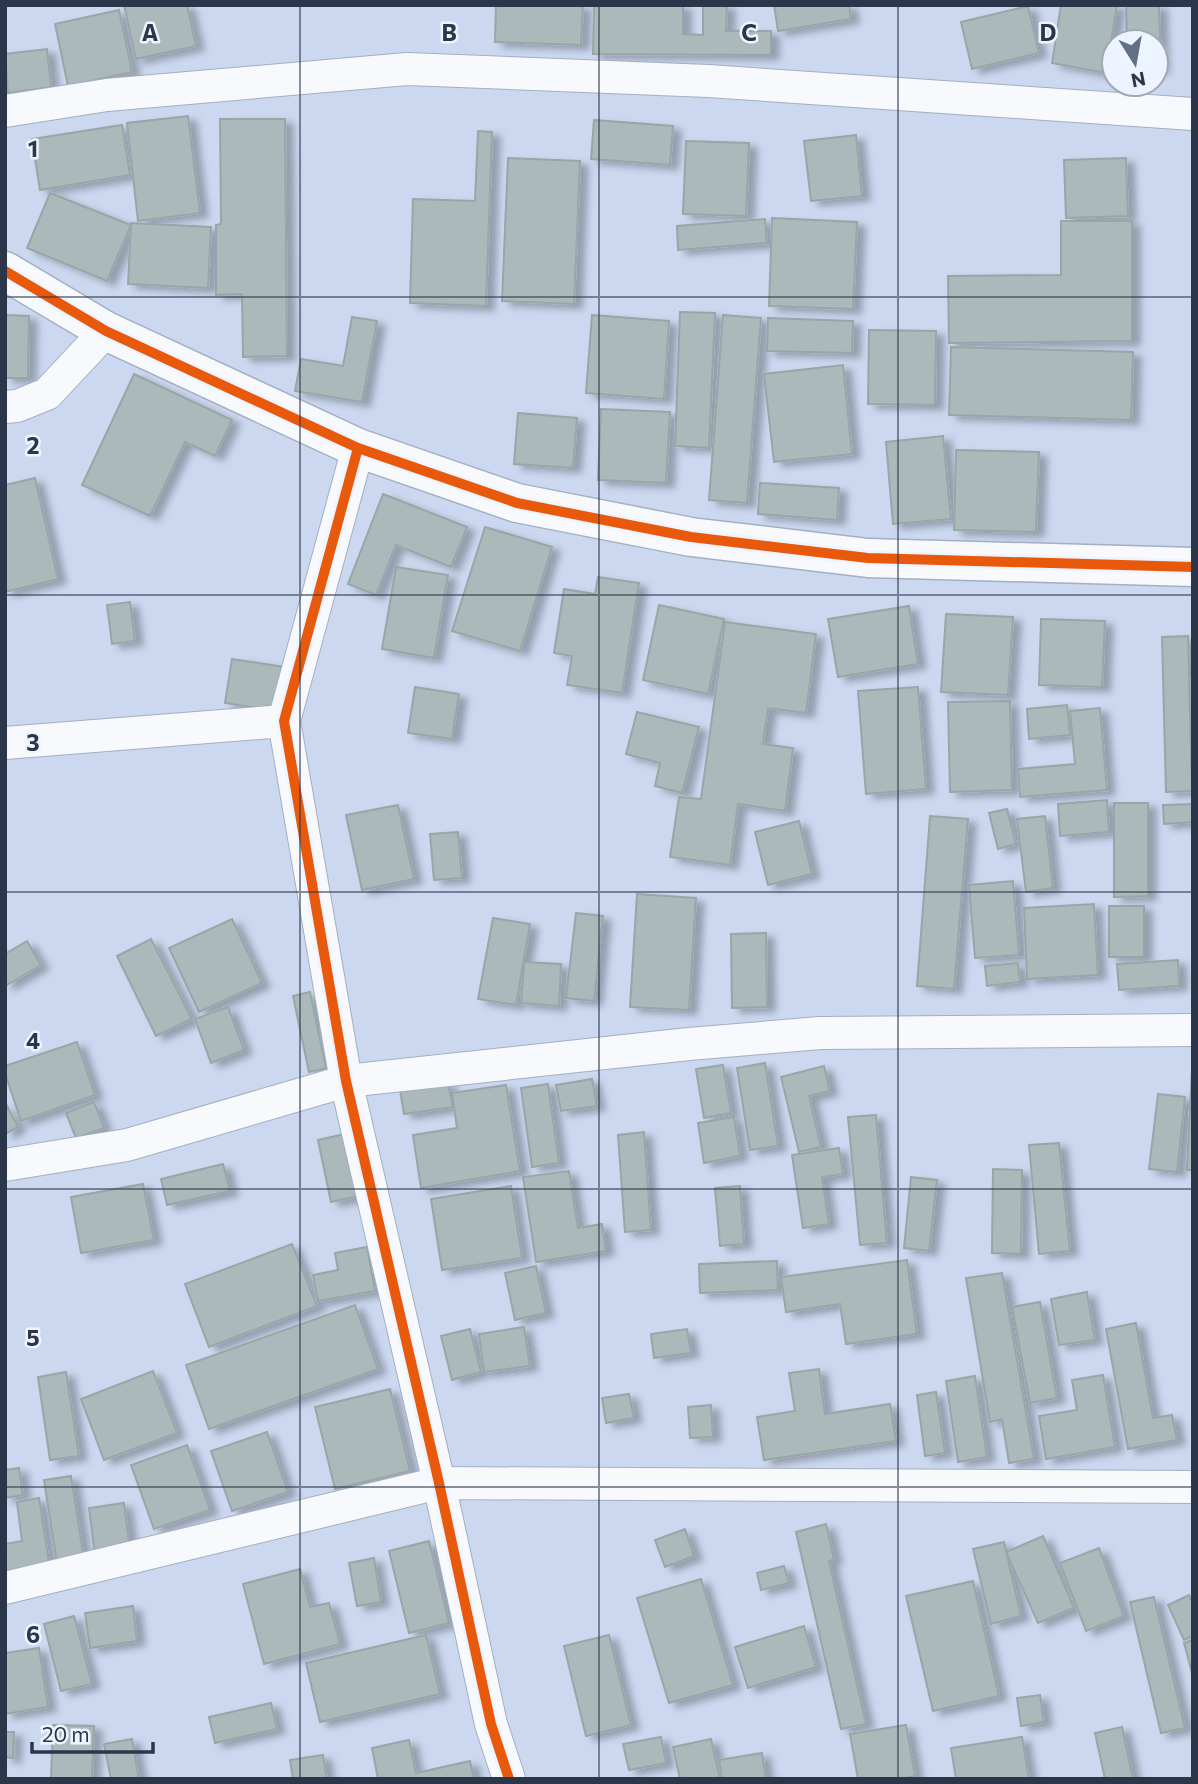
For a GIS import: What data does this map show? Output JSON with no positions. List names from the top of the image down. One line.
{"scale_bar":"20 m","north":"bottom","grid":{"columns":["A","B","C","D"],"rows":["1","2","3","4","5","6"]}}
